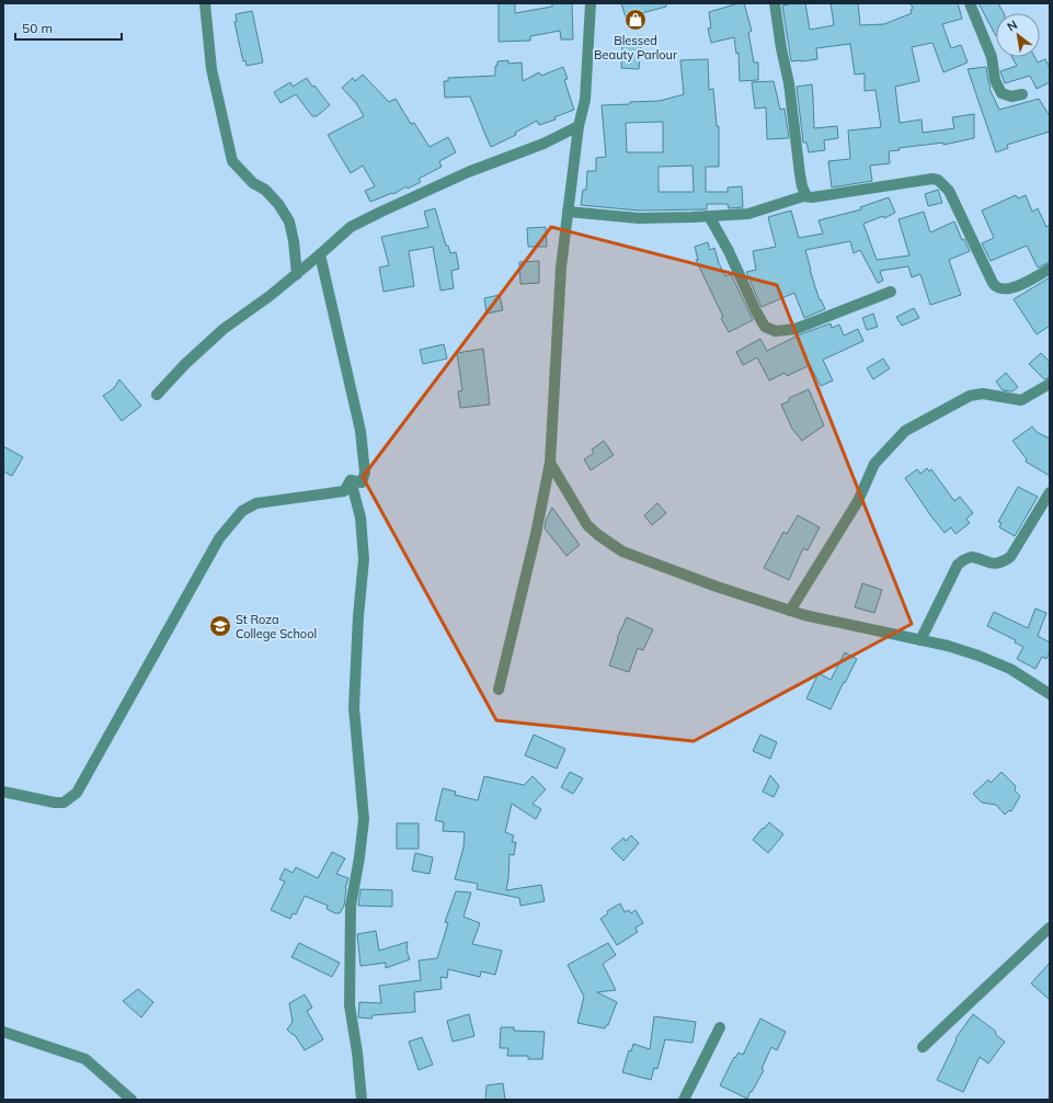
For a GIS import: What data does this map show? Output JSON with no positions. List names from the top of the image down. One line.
{"places":{"shop":["Blessed Beauty Parlour"],"school or university":["St Roza College School"]},"scale_bar":"50 m","north":"top left"}
